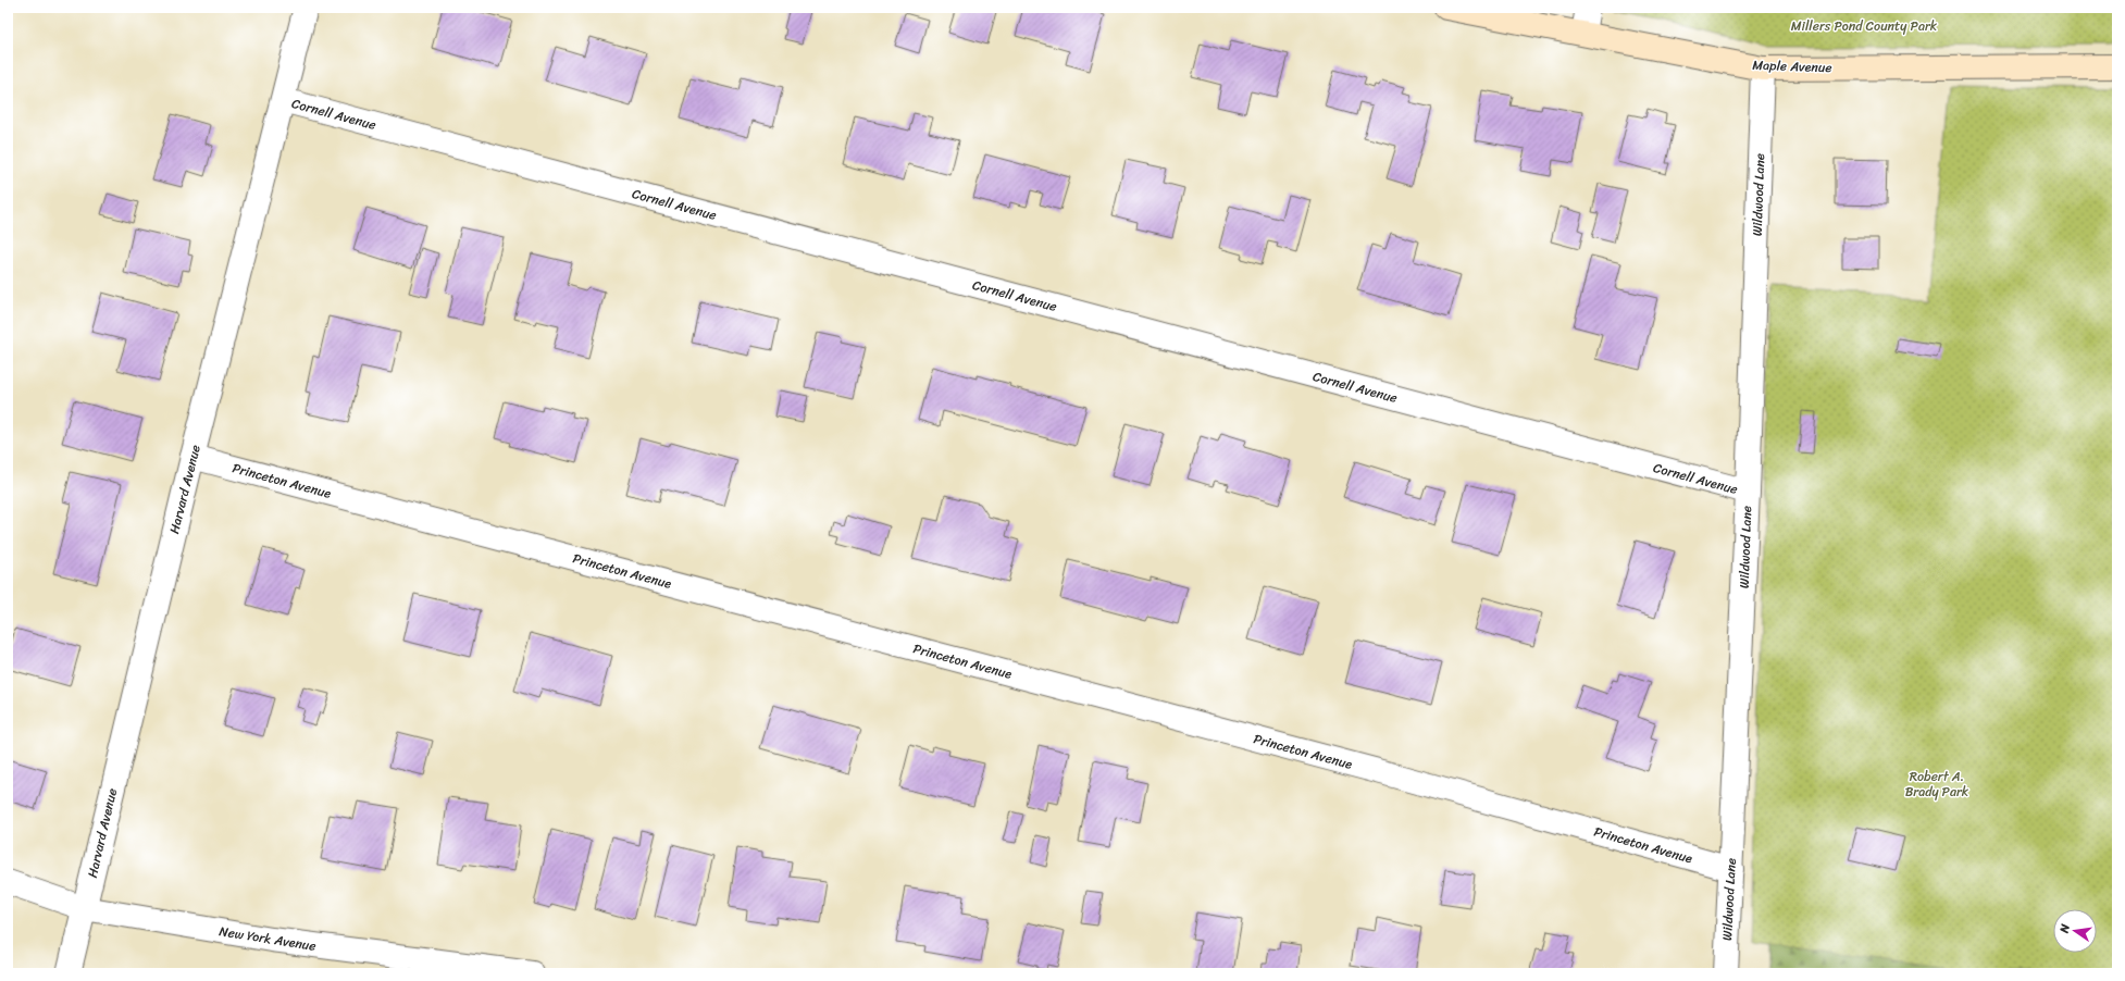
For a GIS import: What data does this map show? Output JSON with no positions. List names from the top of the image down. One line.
{"streets":{"main road":["Maple Avenue"],"street":["Cornell Avenue","Wildwood Lane","Princeton Avenue","Harvard Avenue","New York Avenue"]},"crossings":[["Maple Avenue","Wildwood Lane"],["Cornell Avenue","Wildwood Lane"],["Cornell Avenue","Harvard Avenue"],["Wildwood Lane","Princeton Avenue"],["Princeton Avenue","Harvard Avenue"],["Harvard Avenue","New York Avenue"]],"parks":["Millers Pond County Park","Robert A. Brady Park"],"north":"left"}
